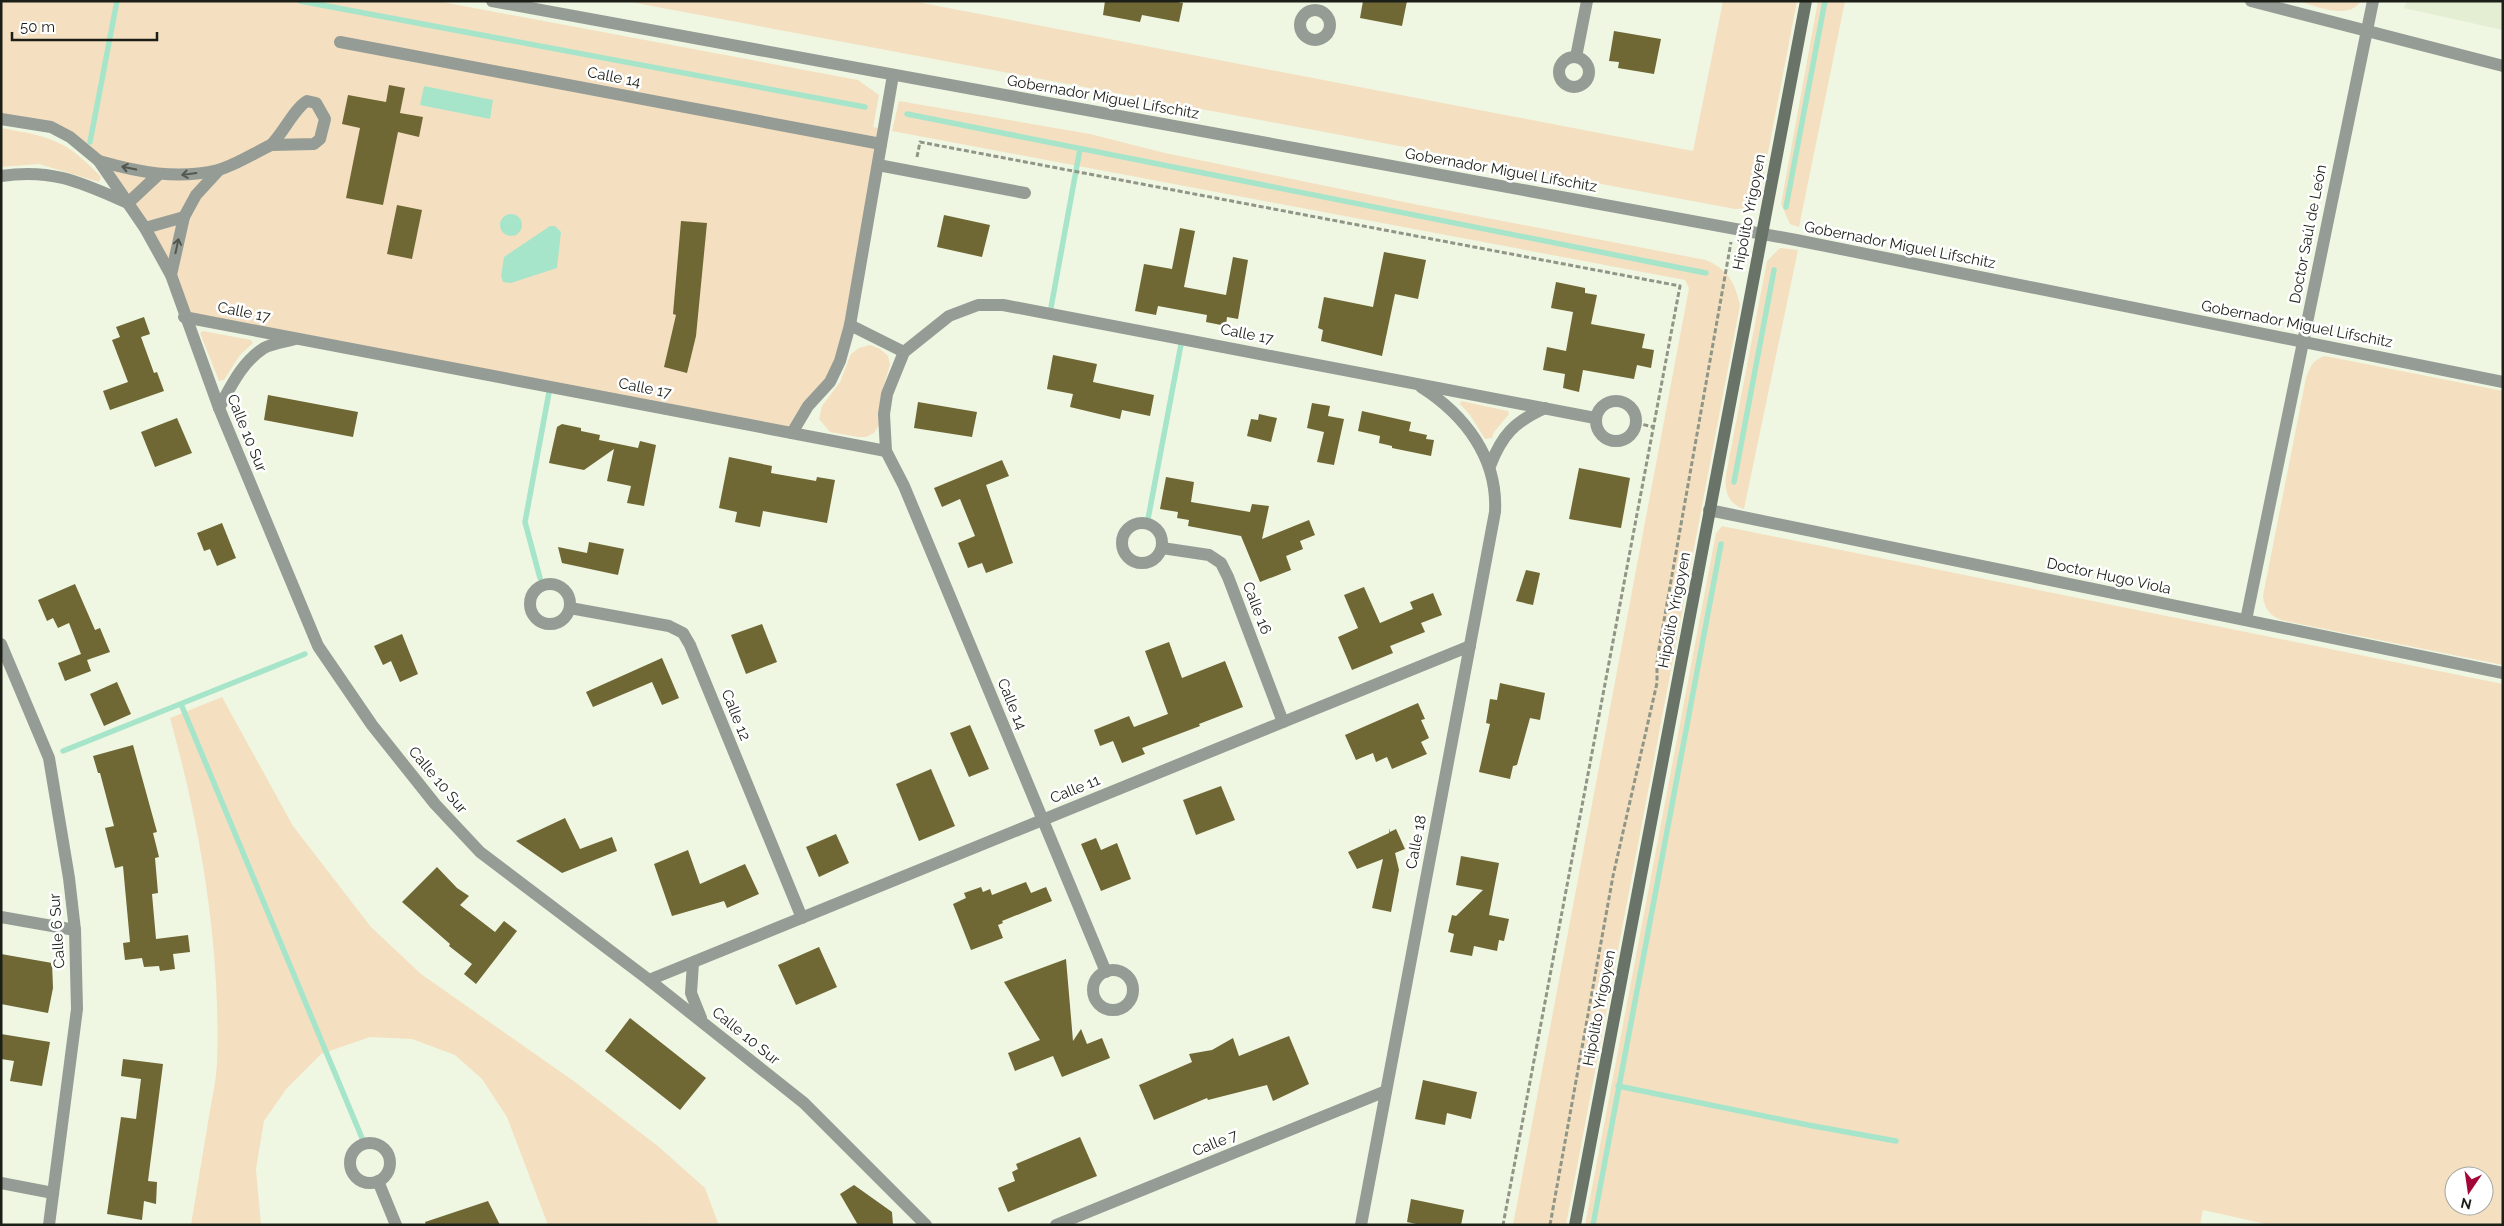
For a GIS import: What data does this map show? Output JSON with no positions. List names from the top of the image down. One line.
{"streets":{"main road":["Hipólito Yrigoyen"],"street":["Calle 14","Gobernador Miguel Lifschitz","Doctor Saúl de León","Calle 17","Calle 10 Sur","Doctor Hugo Viola","Calle 16","Calle 12","Calle 11","Calle 18","Calle 6 Sur","Calle 7"]},"crossings":[["Calle 14","Calle 17"],["Calle 14","Calle 11"],["Gobernador Miguel Lifschitz","Hipólito Yrigoyen"],["Gobernador Miguel Lifschitz","Doctor Saúl de León"],["Hipólito Yrigoyen","Doctor Hugo Viola"],["Doctor Saúl de León","Doctor Hugo Viola"],["Calle 17","Calle 10 Sur"],["Calle 17","Calle 18"],["Calle 10 Sur","Calle 11"],["Calle 16","Calle 11"],["Calle 12","Calle 11"],["Calle 11","Calle 18"],["Calle 18","Calle 7"]],"scale_bar":"50 m","north":"bottom"}
